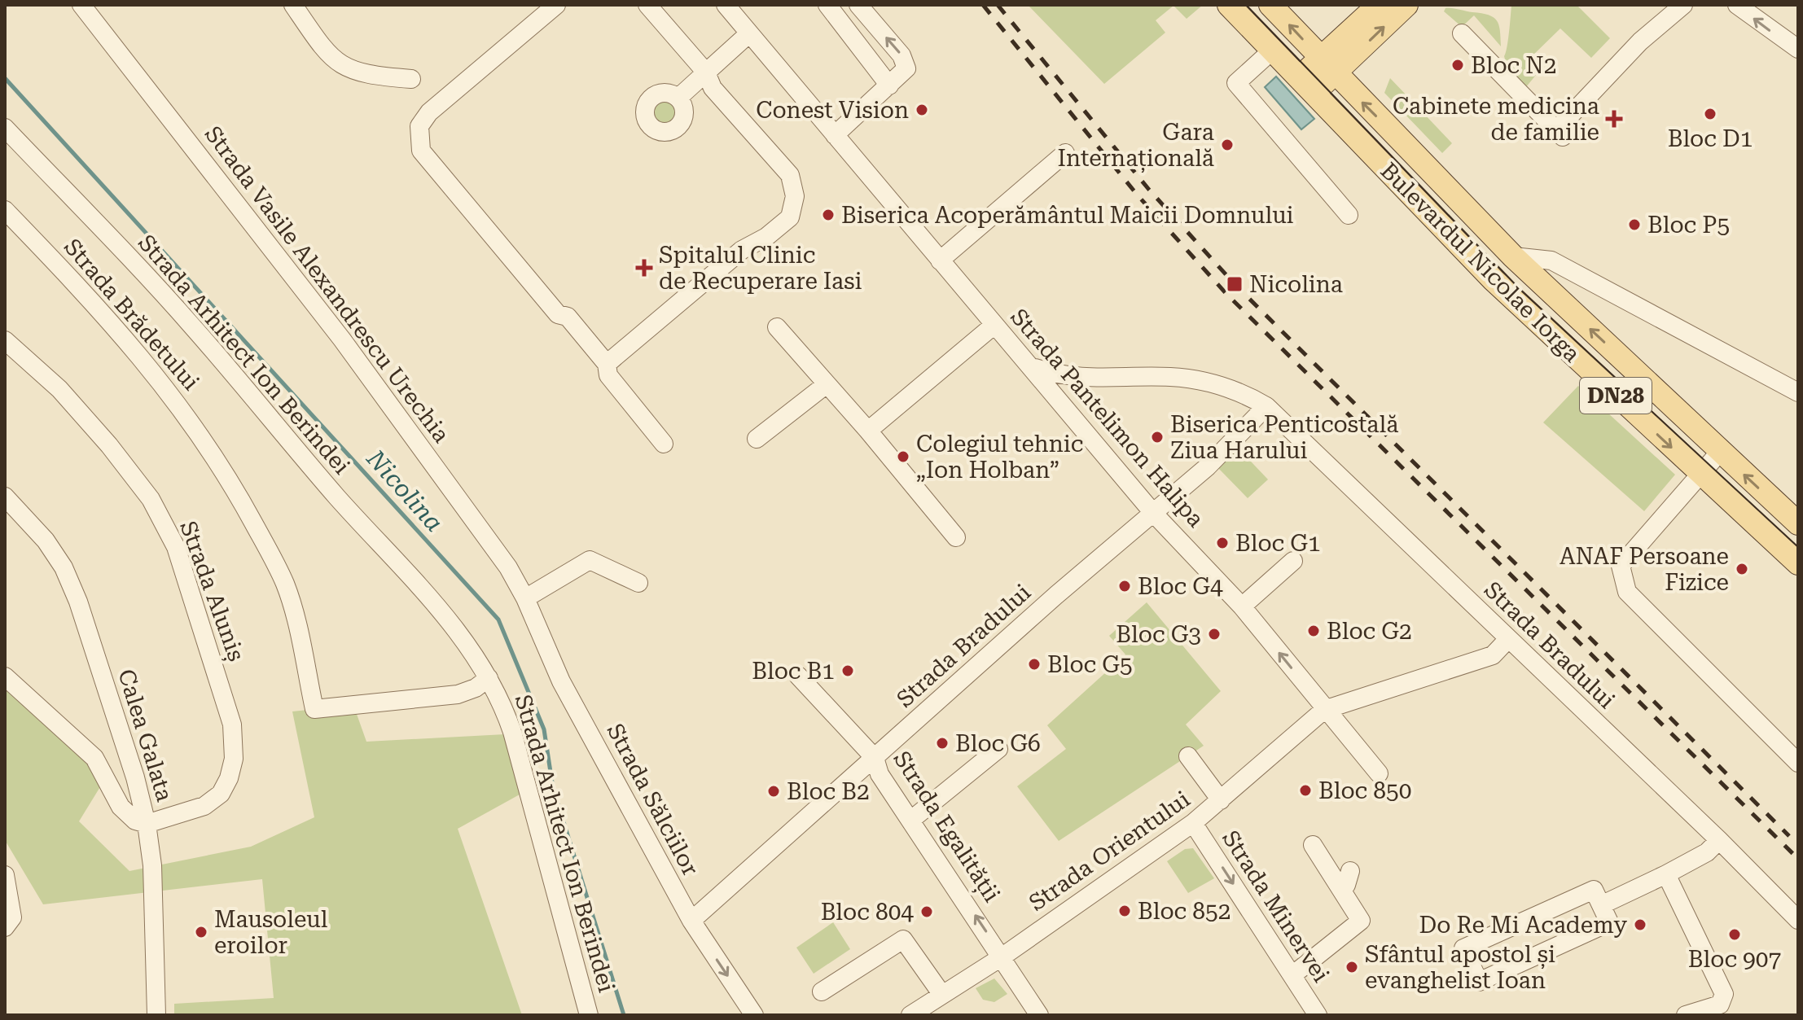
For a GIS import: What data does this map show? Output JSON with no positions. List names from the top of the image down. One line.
{"streets":{"main road":["Bulevardul Nicolae Iorga","DN28"],"street":["Strada Vasile Alexandrescu Urechia","Strada Brădetului","Strada Arhitect Ion Berindei","Strada Pantelimon Halipa","Strada Aluniș","Strada Bradului","Calea Galata","Strada Sălciilor","Strada Egalității","Strada Orientului","Strada Minervei"]},"crossings":[["Strada Vasile Alexandrescu Urechia","Strada Sălciilor"],["Strada Brădetului","Strada Arhitect Ion Berindei"],["Strada Pantelimon Halipa","Strada Bradului"],["Strada Pantelimon Halipa","Strada Orientului"],["Strada Aluniș","Calea Galata"],["Strada Bradului","Strada Sălciilor"],["Strada Bradului","Strada Egalității"],["Strada Egalității","Strada Orientului"],["Strada Orientului","Strada Minervei"]],"one_way":["Strada Egalității","Strada Minervei"],"water":["Nicolina"],"places":{"other":["Bloc N2","Conest Vision","Bloc D1","Gara Internațională","Biserica Acoperământul Maicii Domnului","Bloc P5","Biserica Penticostală Ziua Harului","Colegiul tehnic „Ion Holban”","Bloc G1","ANAF Persoane Fizice","Bloc G4","Bloc G2","Bloc G3","Bloc G5","Bloc B1","Bloc G6","Bloc 850","Bloc B2","Bloc 852","Bloc 804","Do Re Mi Academy","Mausoleul eroilor","Bloc 907","Sfântul apostol și evanghelist Ioan"],"health":["Cabinete medicina de familie","Spitalul Clinic de Recuperare Iasi"],"transit":["Nicolina"]}}
